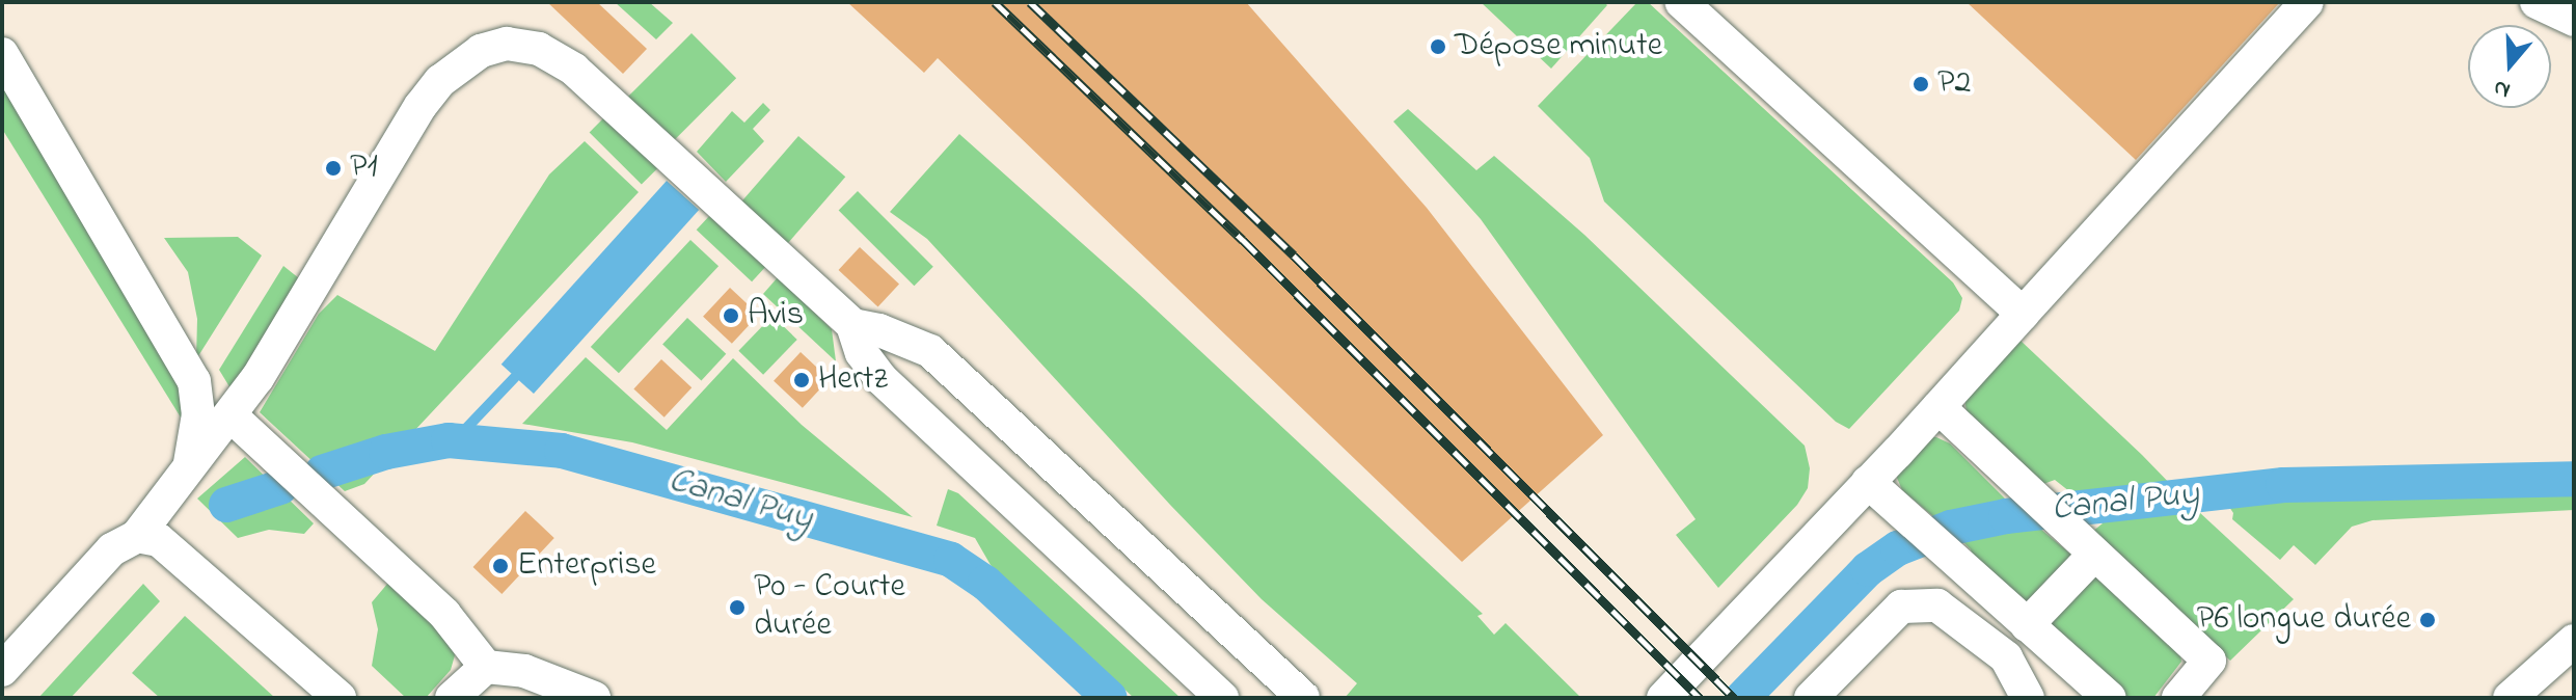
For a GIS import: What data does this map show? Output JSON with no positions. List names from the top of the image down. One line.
{"water":["Canal Puy"],"places":["Dépose minute","P2","P1","Avis","Hertz","Enterprise","P0 - Courte durée","P6 longue durée"],"north":"bottom"}
